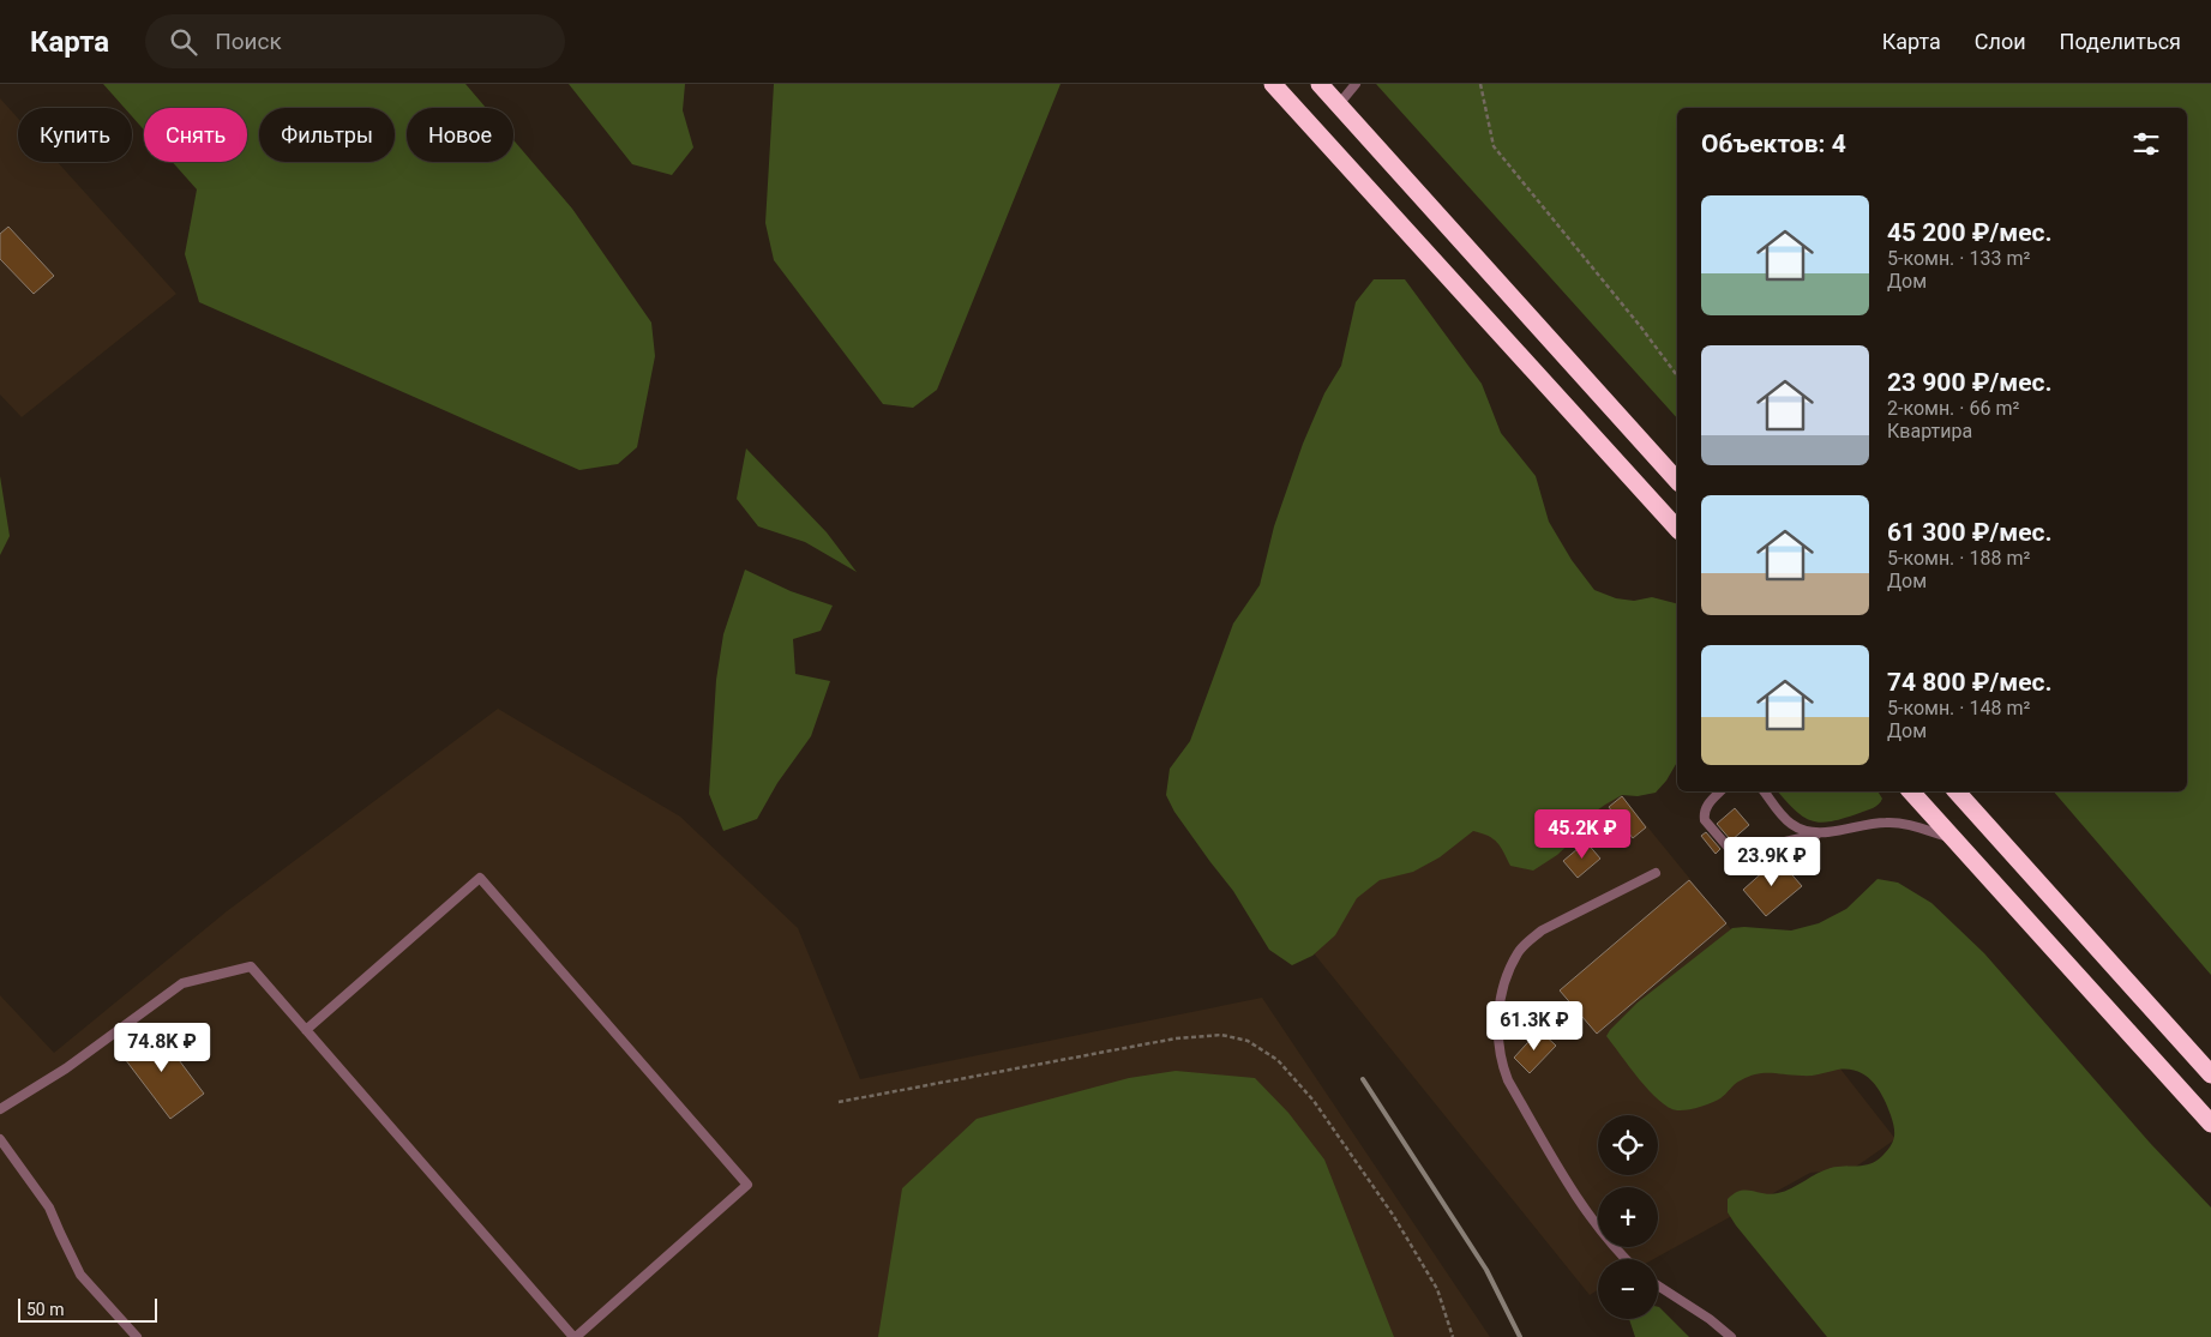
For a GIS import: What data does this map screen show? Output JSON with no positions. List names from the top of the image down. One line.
{"scale_bar":"50 m","page":{"header":"Карта","search":"Поиск","nav":["Карта","Слои","Поделиться"],"chip":["Купить","Снять","Фильтры","Новое"],"heading":"Объектов: 4","list":[{"name":"45 200 ₽/мес.","note":"5-комн. · 133 m² · Дом"},{"name":"23 900 ₽/мес.","note":"2-комн. · 66 m² · Квартира"},{"name":"61 300 ₽/мес.","note":"5-комн. · 188 m² · Дом"},{"name":"74 800 ₽/мес.","note":"5-комн. · 148 m² · Дом"}],"price":["45.2K ₽","23.9K ₽","61.3K ₽","74.8K ₽"],"map_buttons":["+","−"],"scale":"50 m"}}
